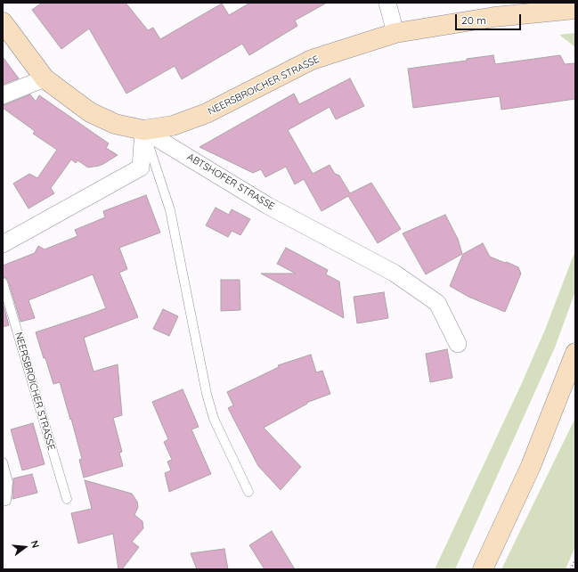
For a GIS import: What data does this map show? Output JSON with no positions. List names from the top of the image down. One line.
{"streets":{"street":["NEERSBROICHER STRASSE","ABTSHOFER STRASSE"]},"crossings":[["NEERSBROICHER STRASSE","ABTSHOFER STRASSE"]],"scale_bar":"20 m","north":"right"}
